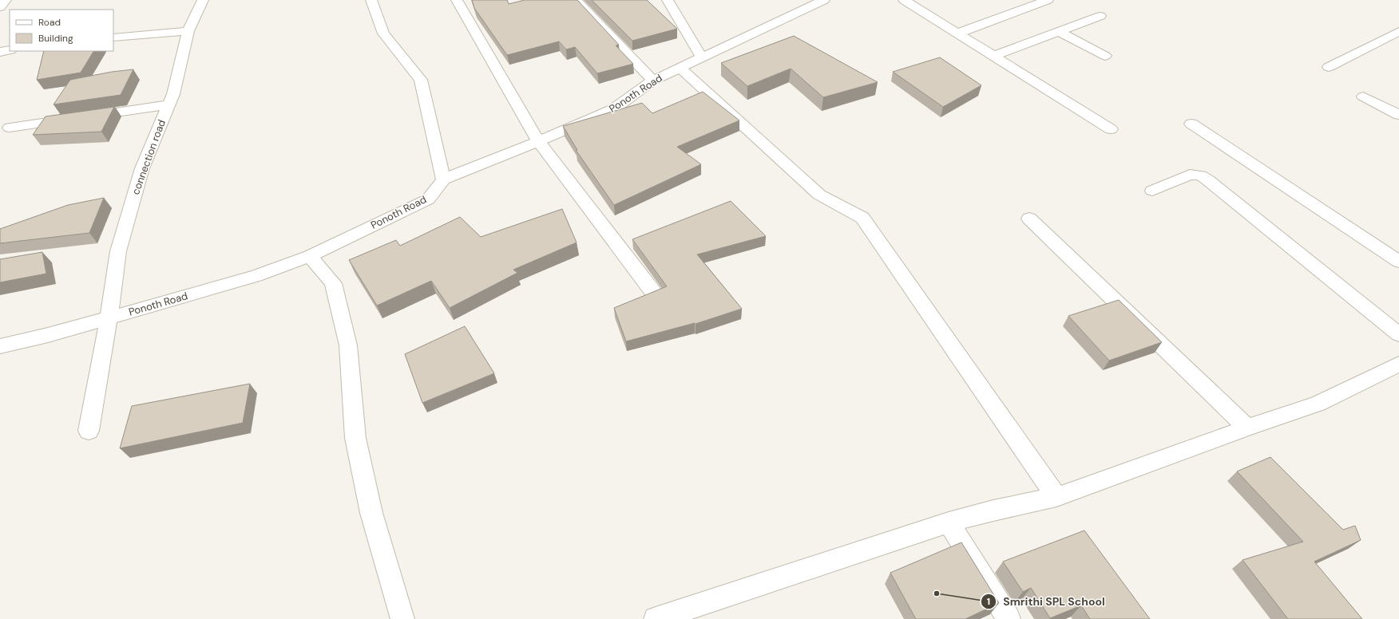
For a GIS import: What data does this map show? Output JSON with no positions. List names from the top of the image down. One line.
{"streets":{"street":["Ponoth Road","connection road"]},"crossings":[["Ponoth Road","connection road"]],"places":["Smrithi SPL School"],"legend":["Road","Building"]}
